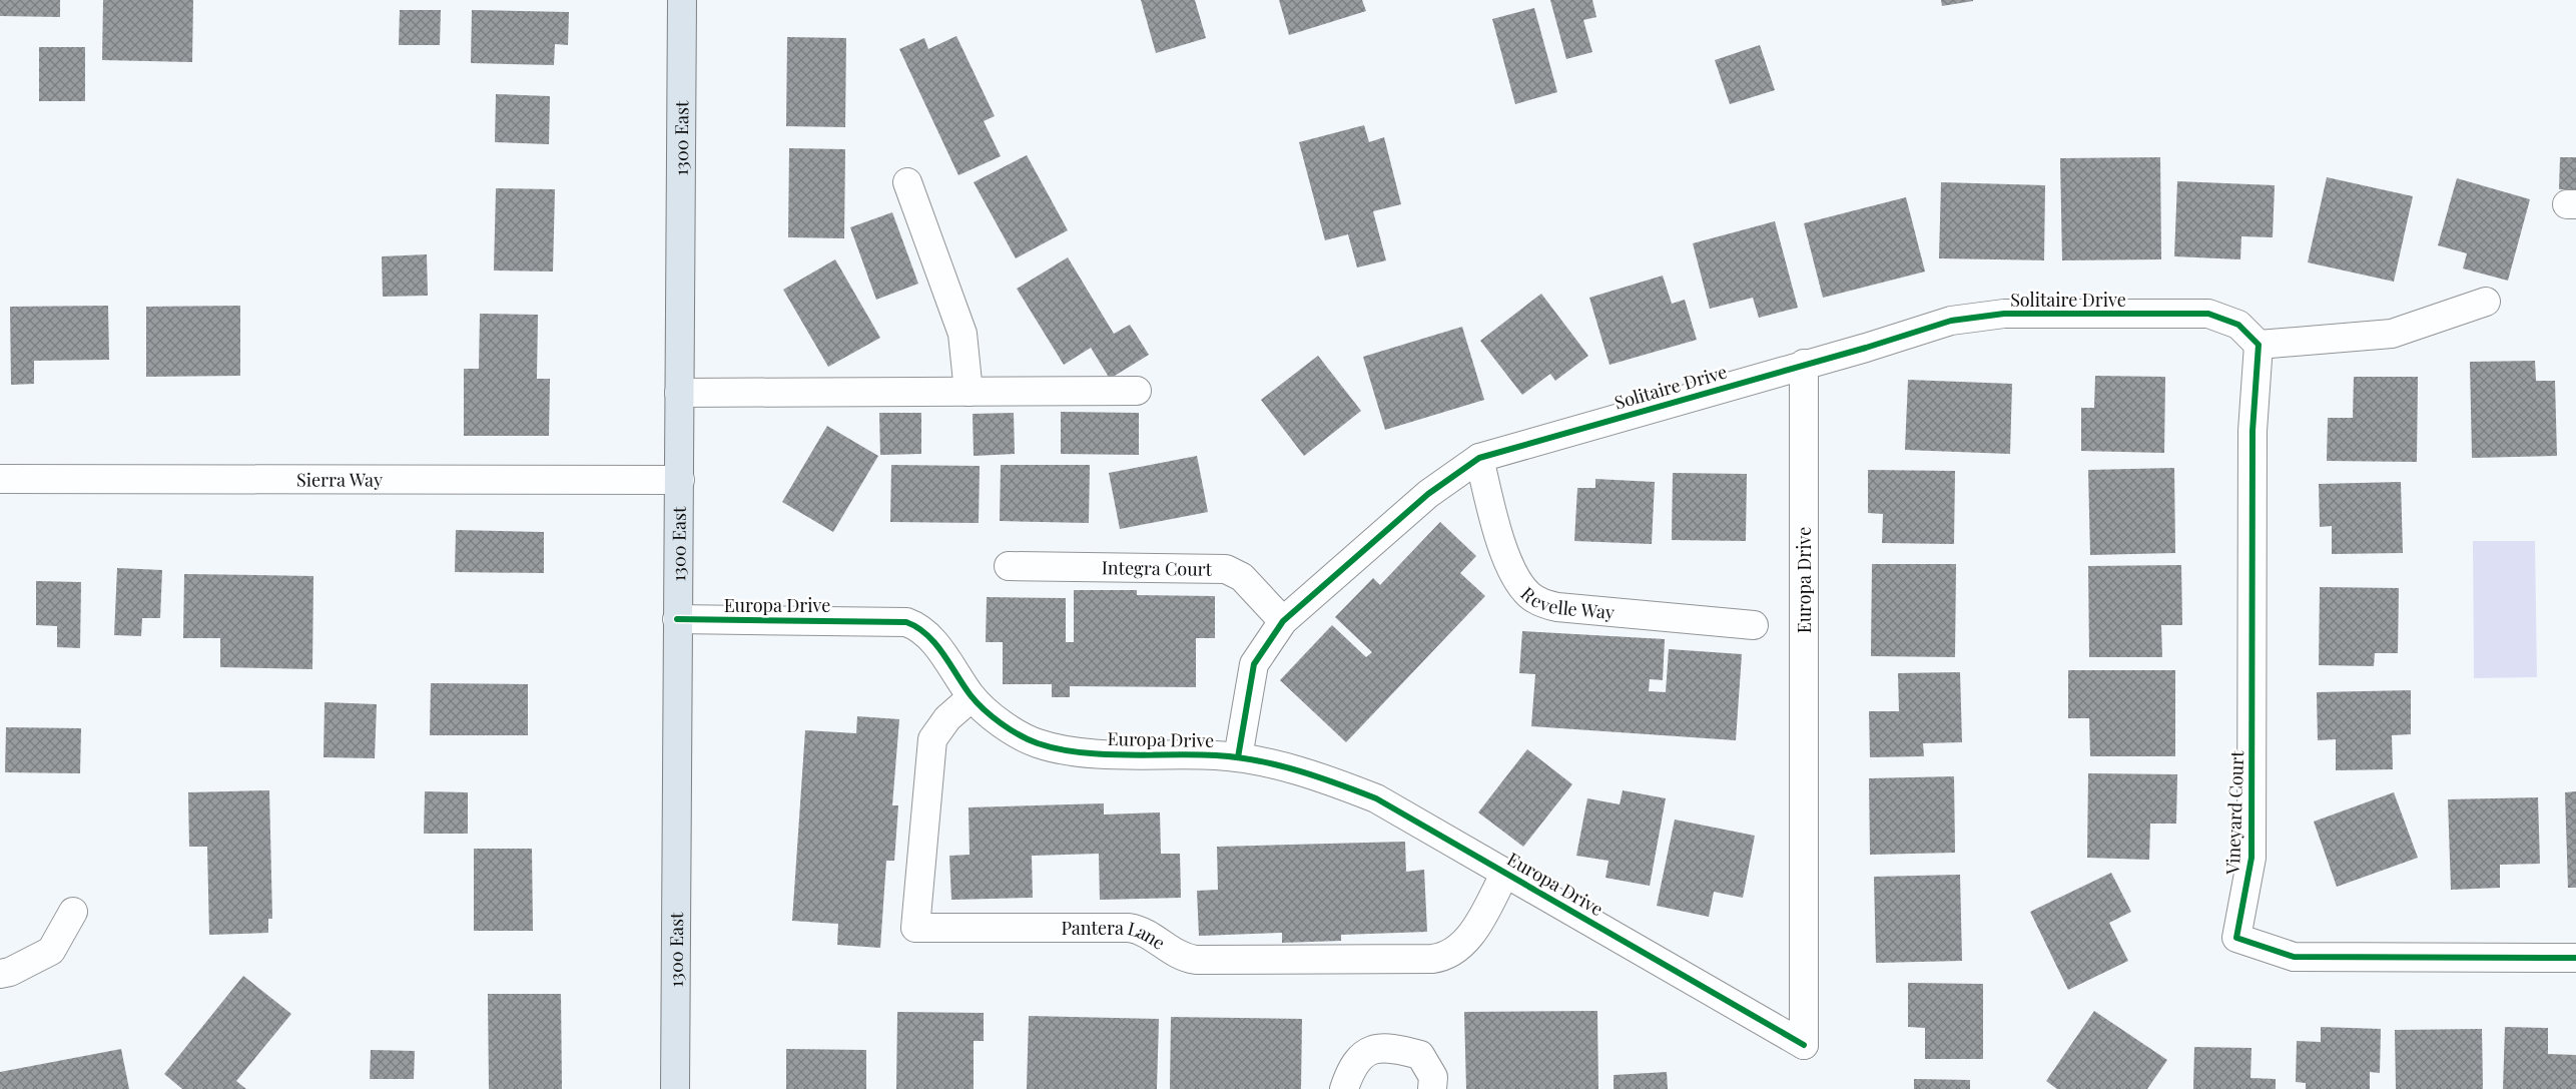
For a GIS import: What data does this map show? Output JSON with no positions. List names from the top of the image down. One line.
{"streets":{"main road":["1300 East"],"street":["Solitaire Drive","Sierra Way","Integra Court","Europa Drive","Revelle Way","Vineyard Court","Pantera Lane"]},"crossings":[["1300 East","Sierra Way"],["1300 East","Europa Drive"],["Solitaire Drive","Integra Court"],["Solitaire Drive","Europa Drive"],["Solitaire Drive","Revelle Way"],["Solitaire Drive","Vineyard Court"],["Europa Drive","Pantera Lane"]]}
